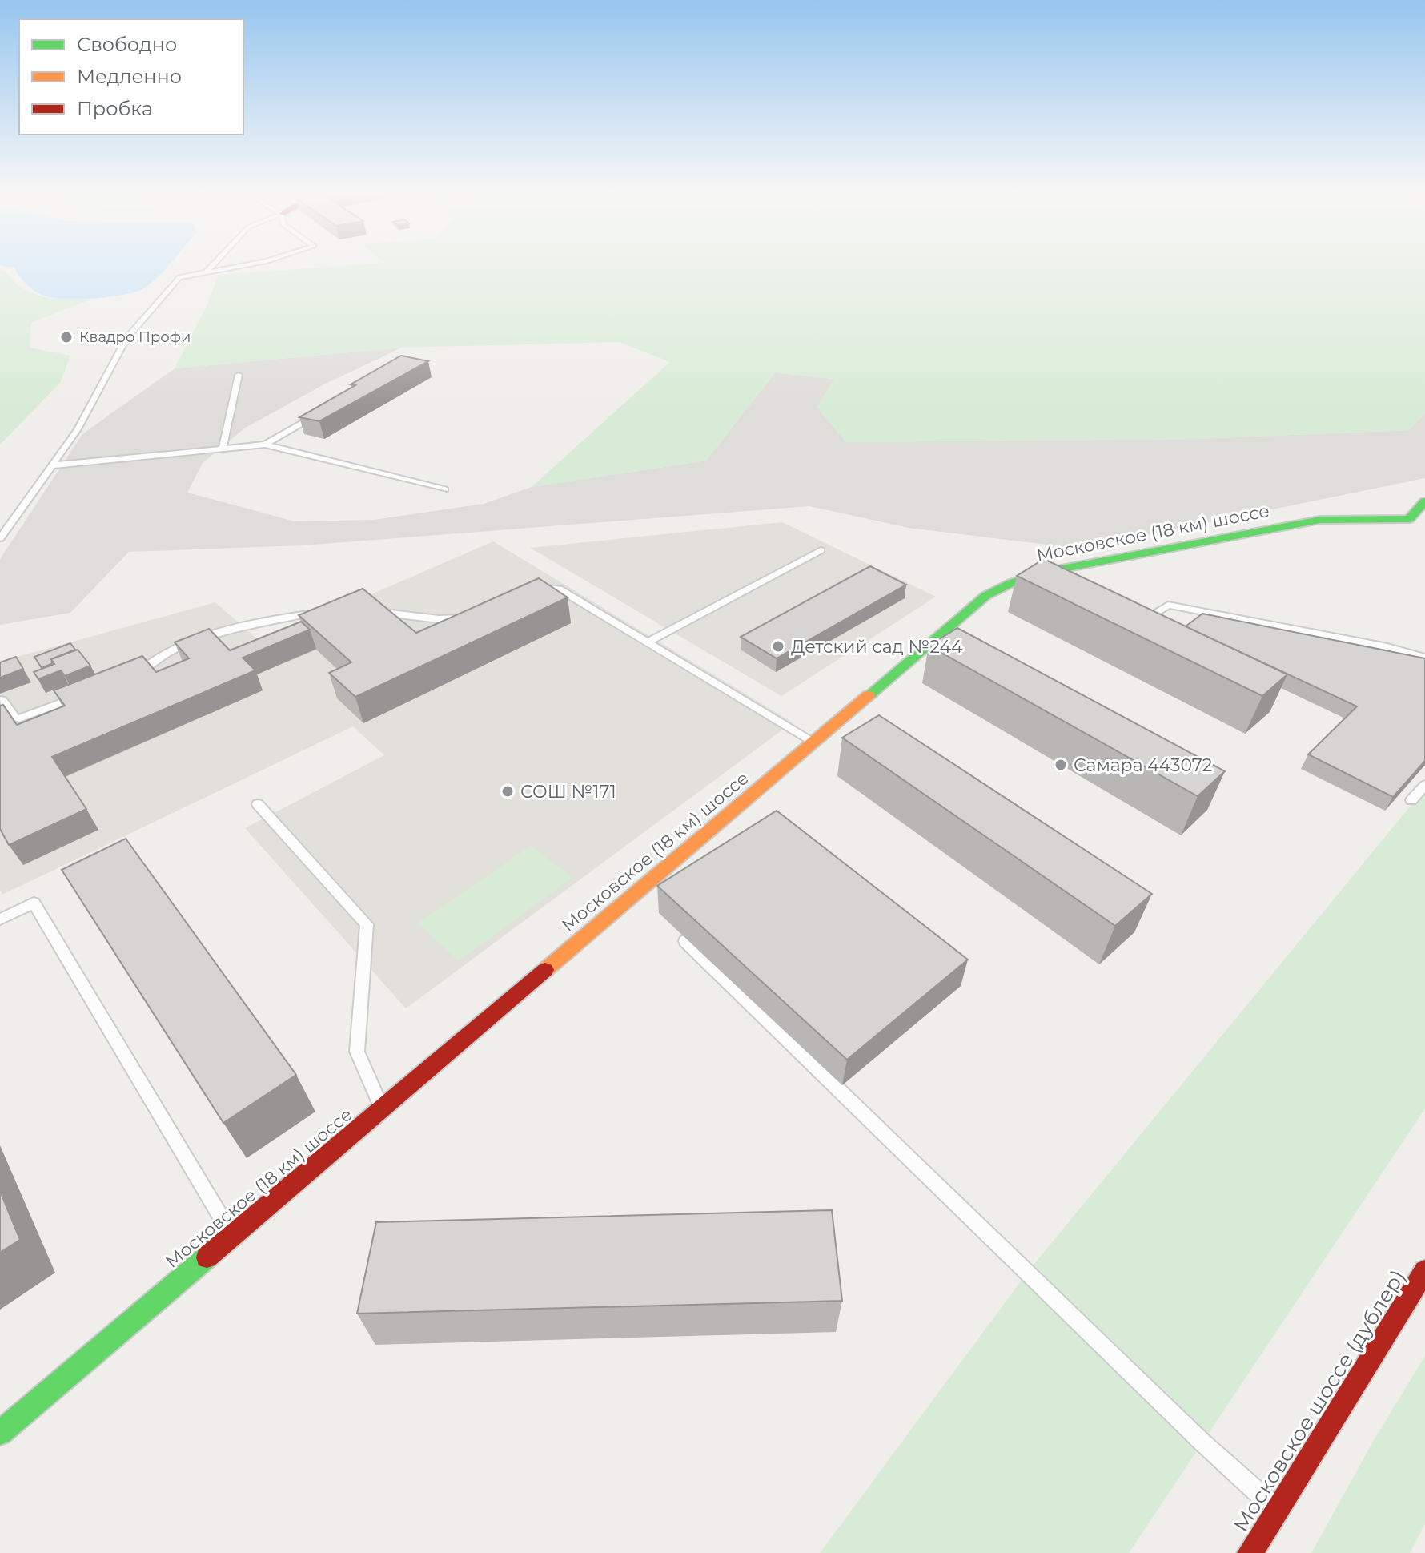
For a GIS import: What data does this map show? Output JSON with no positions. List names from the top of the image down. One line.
{"streets":{"street":["Московское (18 км) шоссе","Московское шоссе (дублер)"]},"places":["Квадро Профи","Детский сад №244","Самара 443072","СОШ №171"],"legend":["Свободно","Медленно","Пробка"]}
